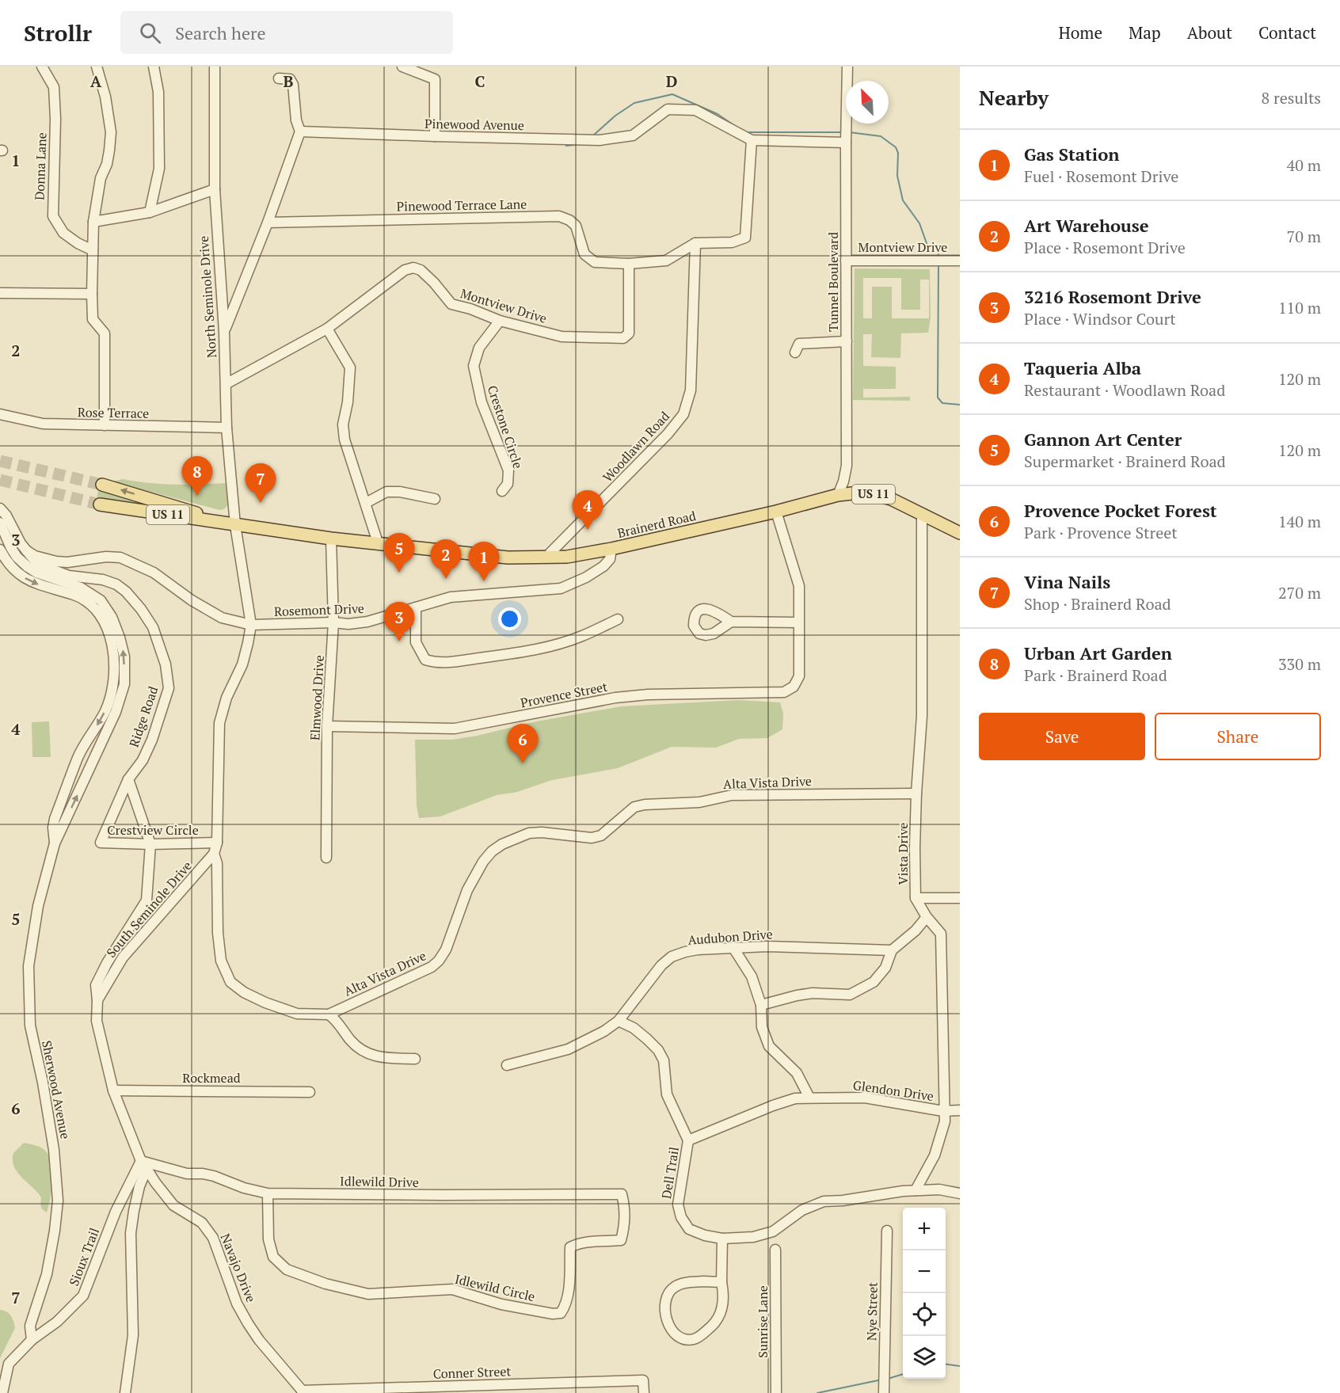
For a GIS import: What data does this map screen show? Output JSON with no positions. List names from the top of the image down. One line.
{"streets":{"main road":["US 11","Brainerd Road"],"street":["Pinewood Avenue","Donna Lane","Pinewood Terrace Lane","Montview Drive","Tunnel Boulevard","North Seminole Drive","Rose Terrace","Crestone Circle","Woodlawn Road","Rosemont Drive","Provence Street","Elmwood Drive","Ridge Road","Alta Vista Drive","Crestview Circle","Vista Drive","South Seminole Drive","Audubon Drive","Rockmead","Sherwood Avenue","Glendon Drive","Dell Trail","Idlewild Drive","Sioux Trail","Navajo Drive","Idlewild Circle","Nye Street","Sunrise Lane","Conner Street"]},"crossings":[["Pinewood Avenue","Tunnel Boulevard"],["Pinewood Terrace Lane","Montview Drive"],["Montview Drive","Tunnel Boulevard"],["Montview Drive","North Seminole Drive"],["Montview Drive","Crestone Circle"],["Tunnel Boulevard","Brainerd Road"],["North Seminole Drive","Rose Terrace"],["North Seminole Drive","Brainerd Road"],["North Seminole Drive","South Seminole Drive"],["Woodlawn Road","Brainerd Road"],["Brainerd Road","Rosemont Drive"],["Brainerd Road","Elmwood Drive"],["Brainerd Road","Vista Drive"],["Brainerd Road","South Seminole Drive"],["Rosemont Drive","Elmwood Drive"],["Rosemont Drive","Ridge Road"],["Rosemont Drive","South Seminole Drive"],["Provence Street","Elmwood Drive"],["Ridge Road","Crestview Circle"],["Alta Vista Drive","Vista Drive"],["Alta Vista Drive","South Seminole Drive"],["Crestview Circle","South Seminole Drive"],["Vista Drive","Glendon Drive"],["Vista Drive","Dell Trail"],["Audubon Drive","Dell Trail"],["Sherwood Avenue","Sioux Trail"],["Glendon Drive","Dell Trail"],["Idlewild Drive","Sioux Trail"],["Idlewild Drive","Navajo Drive"],["Idlewild Drive","Idlewild Circle"],["Sioux Trail","Navajo Drive"],["Navajo Drive","Conner Street"]],"north":"top left","page":{"header":"Strollr","search":"Search here","nav":["Home","Map","About","Contact"],"heading":["Nearby","8 results"],"list":[{"mark":"1","name":"Gas Station","note":"Fuel · Rosemont Drive","value":"40 m"},{"mark":"2","name":"Art Warehouse","note":"Place · Rosemont Drive","value":"70 m"},{"mark":"3","name":"3216 Rosemont Drive","note":"Place · Windsor Court","value":"110 m"},{"mark":"4","name":"Taqueria Alba","note":"Restaurant · Woodlawn Road","value":"120 m"},{"mark":"5","name":"Gannon Art Center","note":"Supermarket · Brainerd Road","value":"120 m"},{"mark":"6","name":"Provence Pocket Forest","note":"Park · Provence Street","value":"140 m"},{"mark":"7","name":"Vina Nails","note":"Shop · Brainerd Road","value":"270 m"},{"mark":"8","name":"Urban Art Garden","note":"Park · Brainerd Road","value":"330 m"}],"pins":["8","7","4","5","2","1","3","6"],"buttons":["Save","Share"],"map_buttons":["+","−"]},"grid":{"columns":["A","B","C","D"],"rows":["1","2","3","4","5","6","7"]}}
